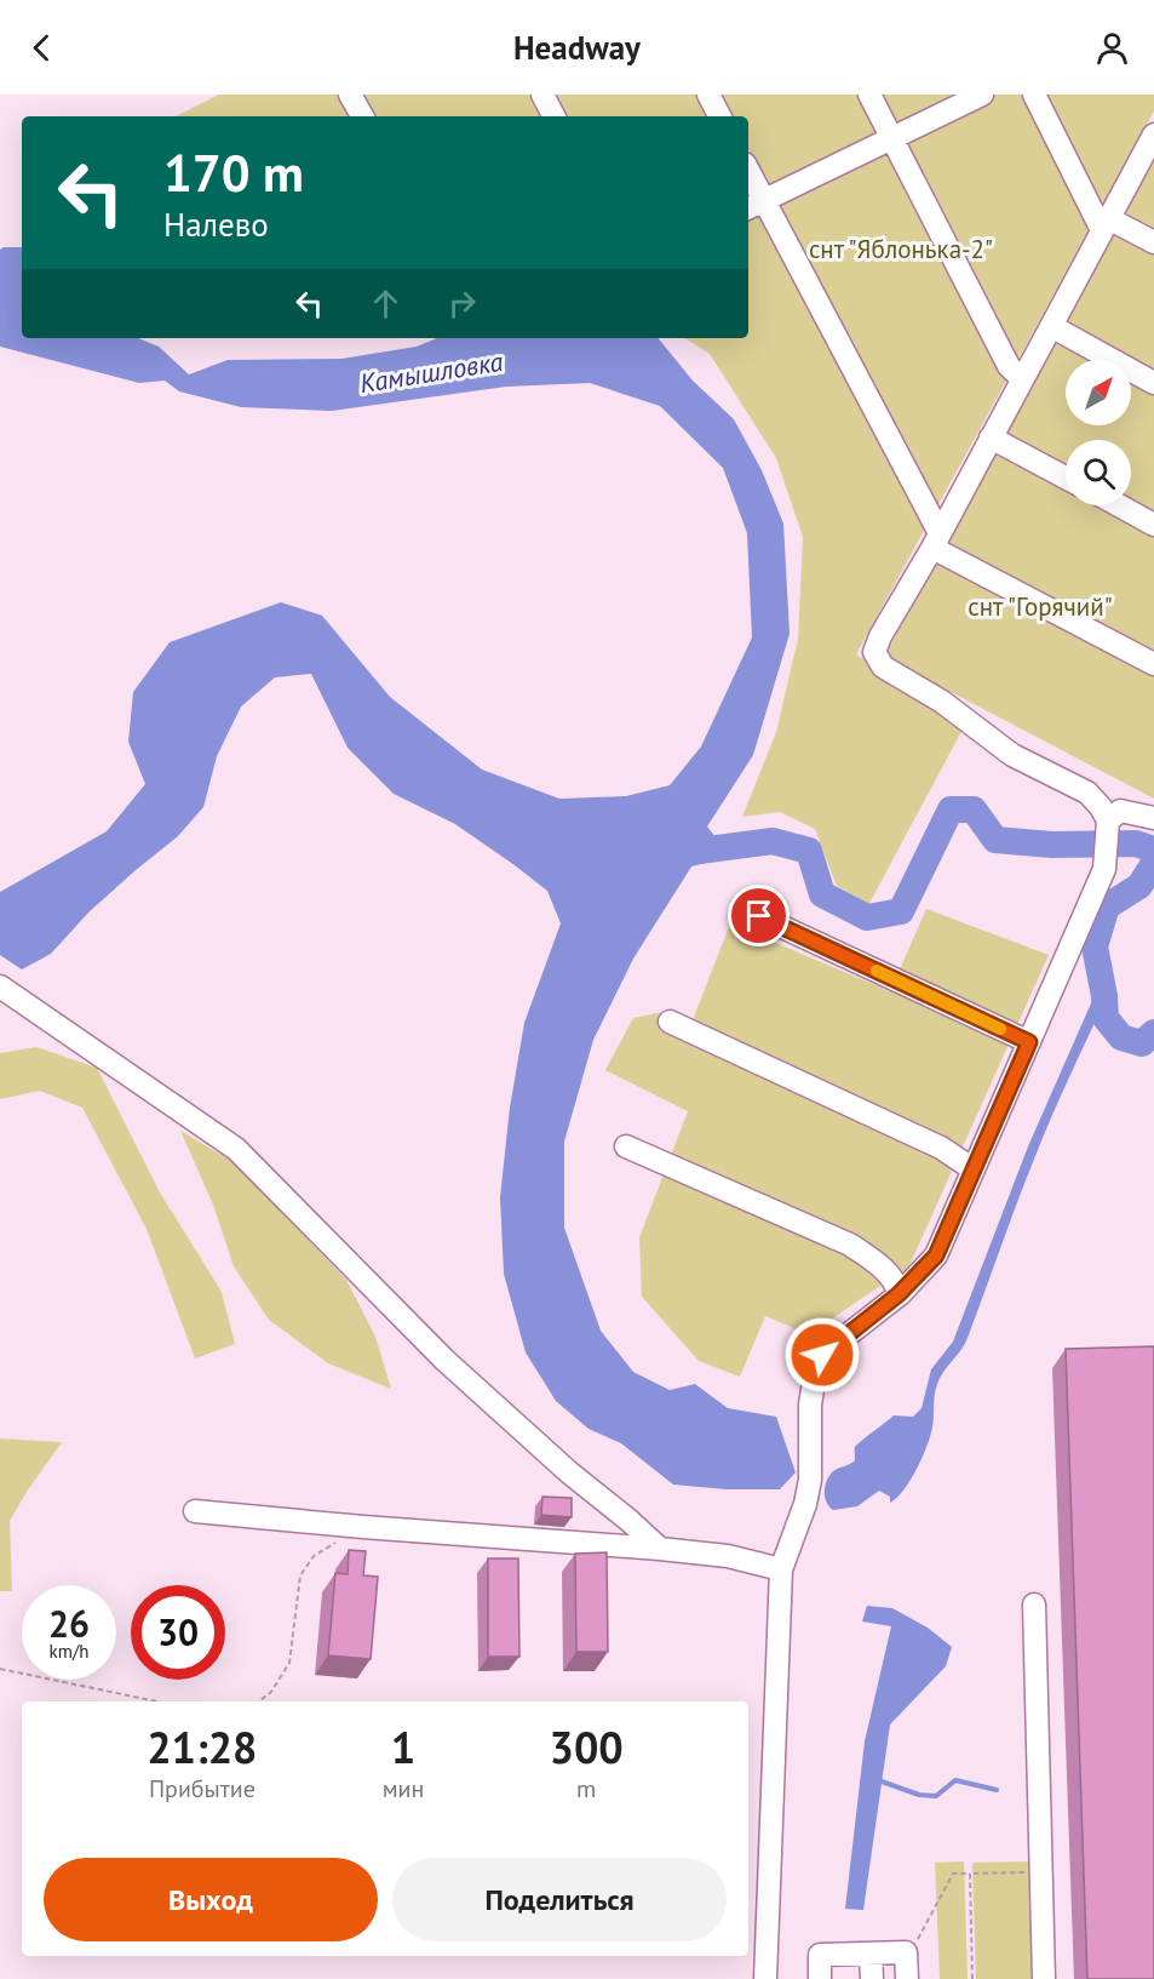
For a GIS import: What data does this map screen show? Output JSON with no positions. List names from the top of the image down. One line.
{"water":["Камышловка"],"parks":["снт \"Яблонька-2\"","снт \"Горячий\""],"north":"top right","page":{"header":"Headway","turn":["170 m","Налево"],"speed":"26 km/h","limit":"30","eta":["21:28","Прибытие","1","мин","300","m"],"buttons":["Выход","Поделиться"]}}
